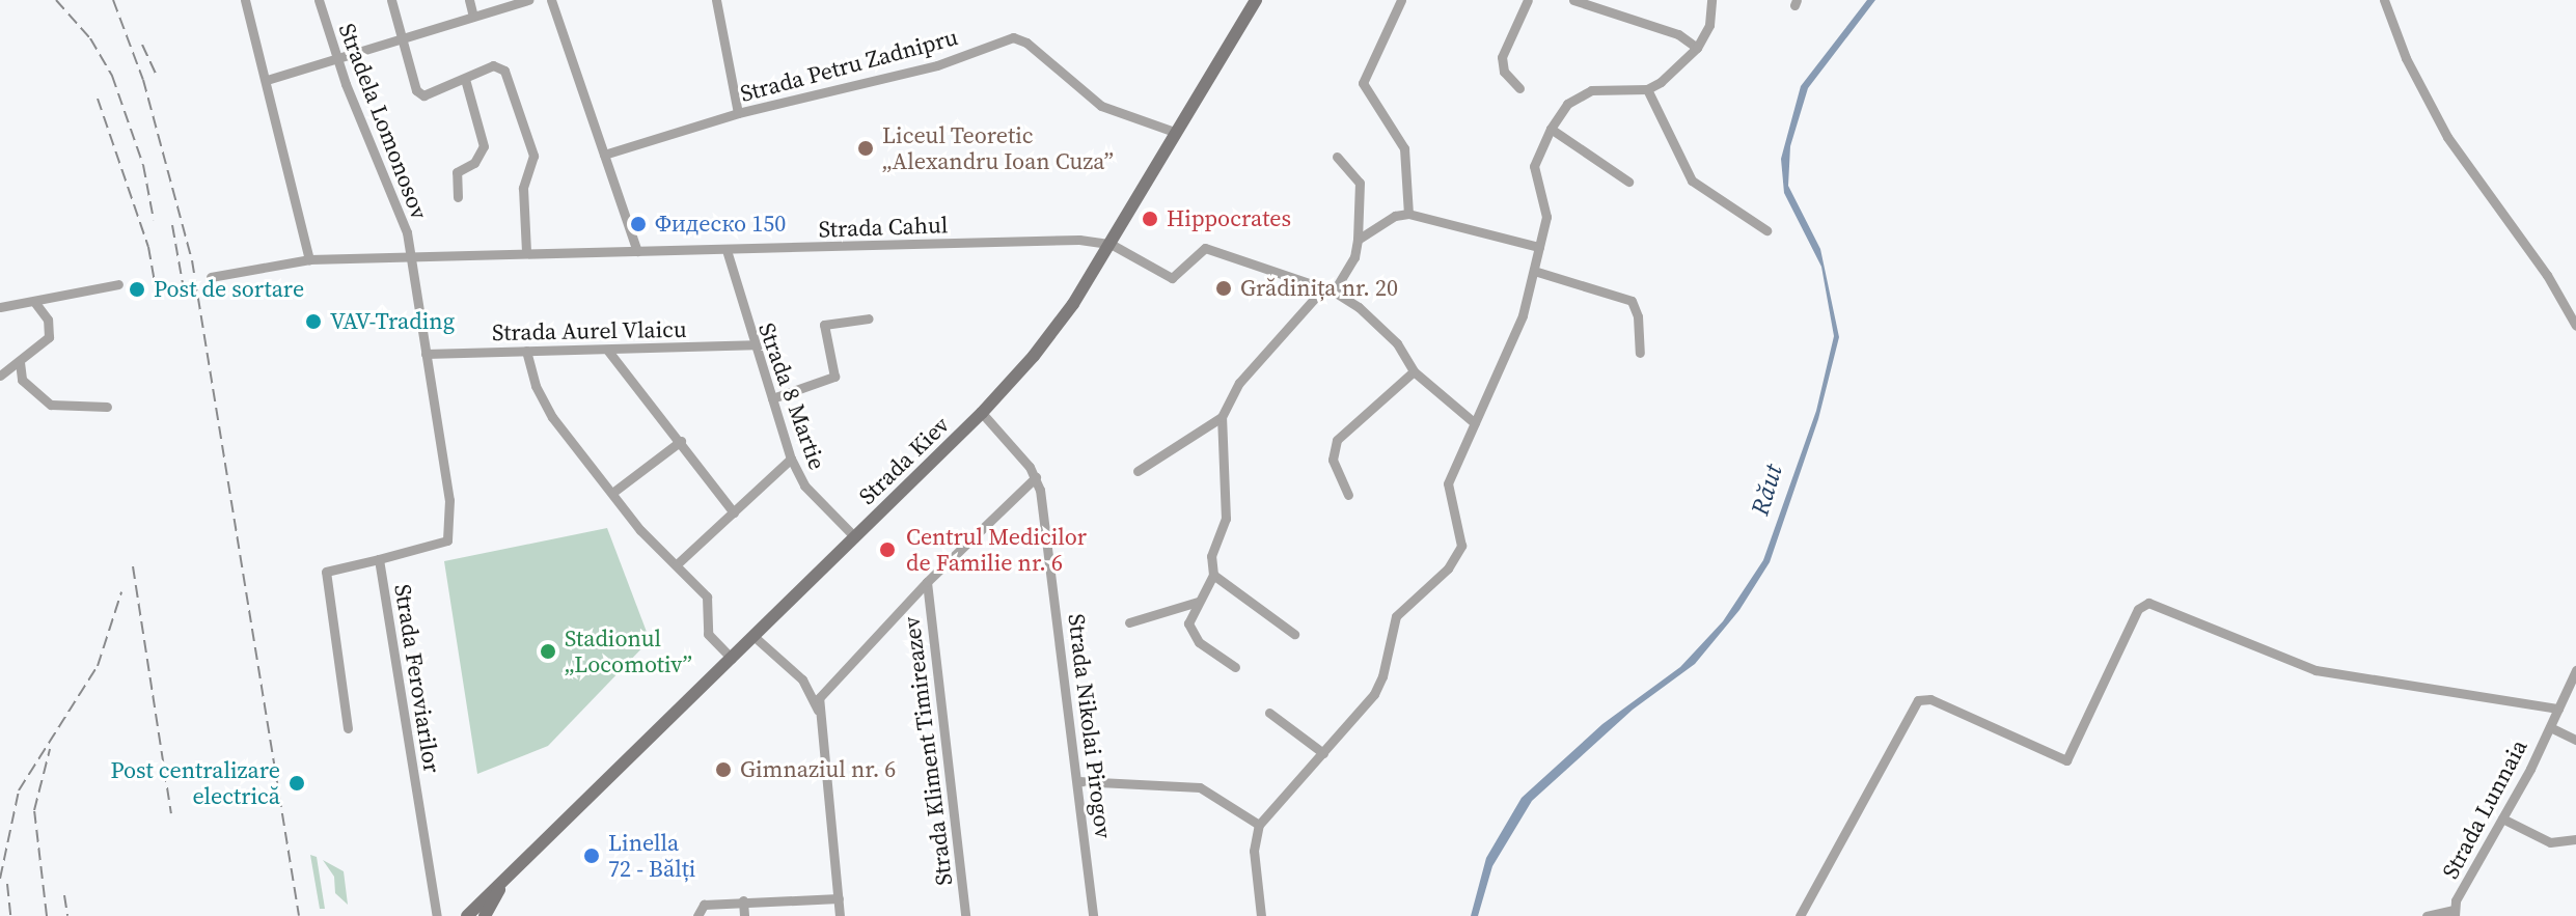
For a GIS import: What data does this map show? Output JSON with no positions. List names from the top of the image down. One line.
{"streets":{"main road":["Strada Kiev"],"street":["Strada Petru Zadnipru","Stradela Lomonosov","Strada Cahul","Strada Aurel Vlaicu","Strada 8 Martie","Strada Feroviarilor","Strada Nikolai Pirogov","Strada Kliment Timireazev","Strada Lunnaia"]},"crossings":[["Strada Petru Zadnipru","Strada Kiev"],["Stradela Lomonosov","Strada Cahul"],["Strada Cahul","Strada 8 Martie"],["Strada Cahul","Strada Kiev"],["Strada Aurel Vlaicu","Strada 8 Martie"],["Strada 8 Martie","Strada Kiev"]],"water":["Răut"],"places":["Liceul Teoretic „Alexandru Ioan Cuza”","Hippocrates","Фидеско 150","Grădinița nr. 20","Post de sortare","VAV-Trading","Centrul Medicilor de Familie nr. 6","Stadionul „Locomotiv”","Gimnaziul nr. 6","Post centralizare electrică","Linella 72 - Bălți"]}
